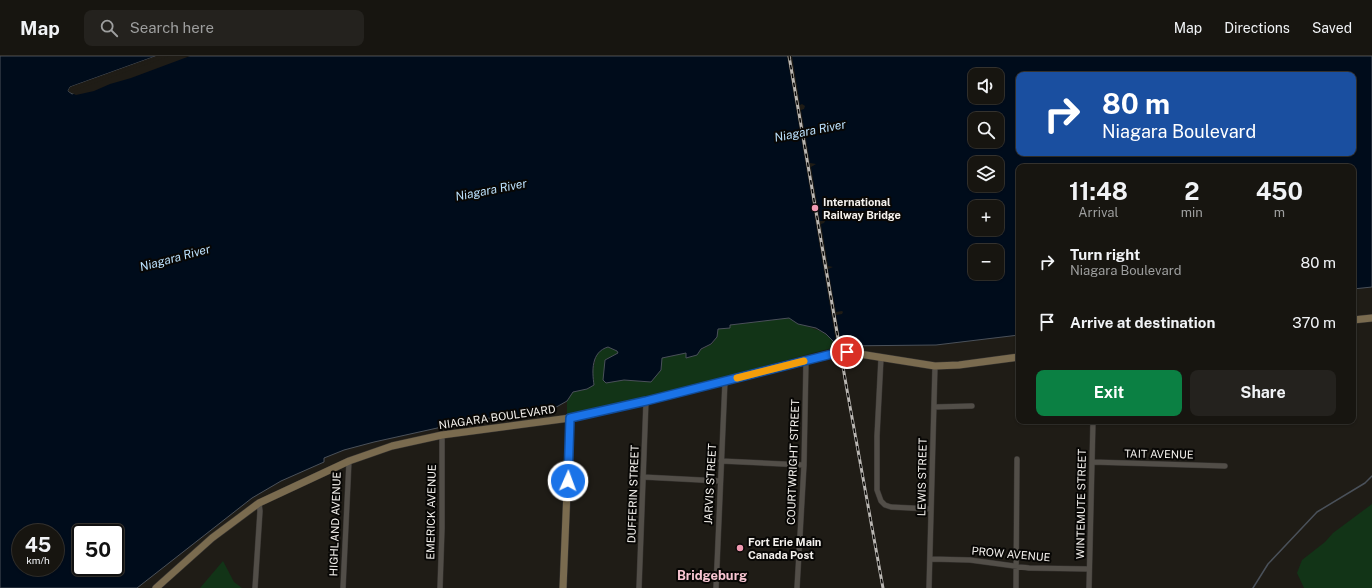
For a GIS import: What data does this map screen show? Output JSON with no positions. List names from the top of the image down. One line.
{"streets":{"main road":["NIAGARA BOULEVARD"],"street":["TAIT AVENUE","COURTWRIGHT STREET","LEWIS STREET","JARVIS STREET","DUFFERIN STREET","WINTEMUTE STREET","EMERICK AVENUE","HIGHLAND AVENUE","PROW AVENUE"]},"crossings":[["NIAGARA BOULEVARD","COURTWRIGHT STREET"],["NIAGARA BOULEVARD","LEWIS STREET"],["NIAGARA BOULEVARD","JARVIS STREET"],["NIAGARA BOULEVARD","DUFFERIN STREET"],["NIAGARA BOULEVARD","EMERICK AVENUE"],["NIAGARA BOULEVARD","HIGHLAND AVENUE"],["TAIT AVENUE","WINTEMUTE STREET"],["LEWIS STREET","PROW AVENUE"],["WINTEMUTE STREET","PROW AVENUE"]],"districts":["Bridgeburg"],"water":["Niagara River"],"places":["International Railway Bridge","Fort Erie Main Canada Post"],"page":{"header":"Map","search":"Search here","nav":["Map","Directions","Saved"],"map_buttons":["+","−"],"turn":["80 m","Niagara Boulevard"],"eta":["11:48","Arrival","2","min","450","m"],"list":[{"name":"Turn right","note":"Niagara Boulevard","value":"80 m"},{"name":"Arrive at destination","value":"370 m"}],"buttons":["Exit","Share"],"speed":"45 km/h","limit":"50"}}
